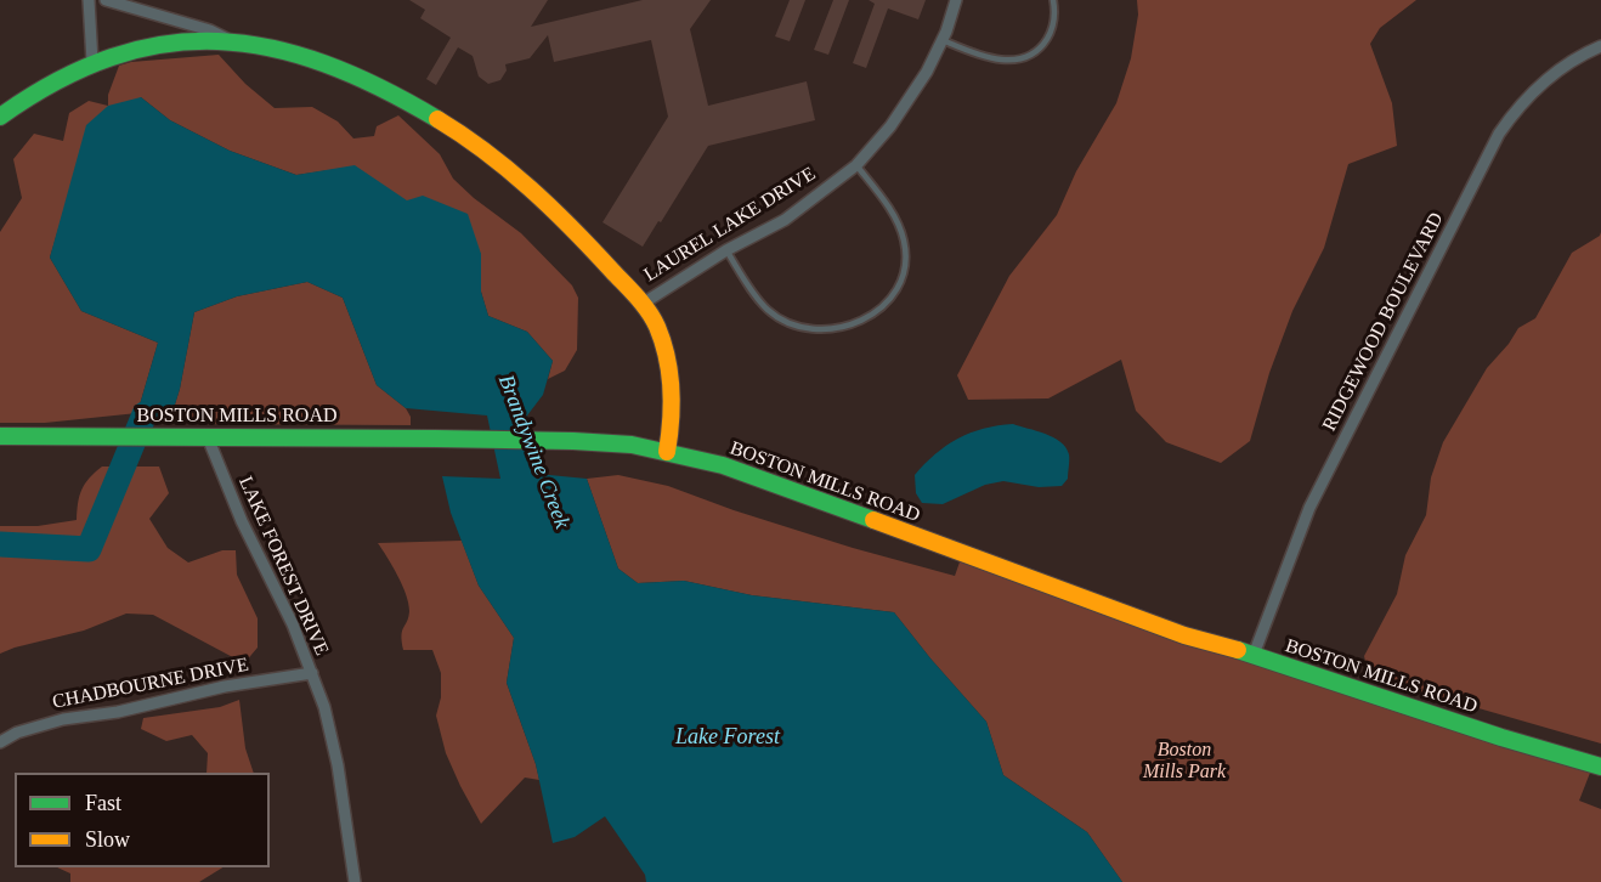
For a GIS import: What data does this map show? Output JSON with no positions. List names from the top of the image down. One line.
{"streets":{"street":["LAUREL LAKE DRIVE","RIDGEWOOD BOULEVARD","BOSTON MILLS ROAD","LAKE FOREST DRIVE","CHADBOURNE DRIVE"]},"crossings":[["LAUREL LAKE DRIVE","BOSTON MILLS ROAD"],["RIDGEWOOD BOULEVARD","BOSTON MILLS ROAD"],["BOSTON MILLS ROAD","LAKE FOREST DRIVE"],["LAKE FOREST DRIVE","CHADBOURNE DRIVE"]],"water":["Brandywine Creek","Lake Forest"],"parks":["Boston Mills Park"],"legend":["Fast","Slow"]}
